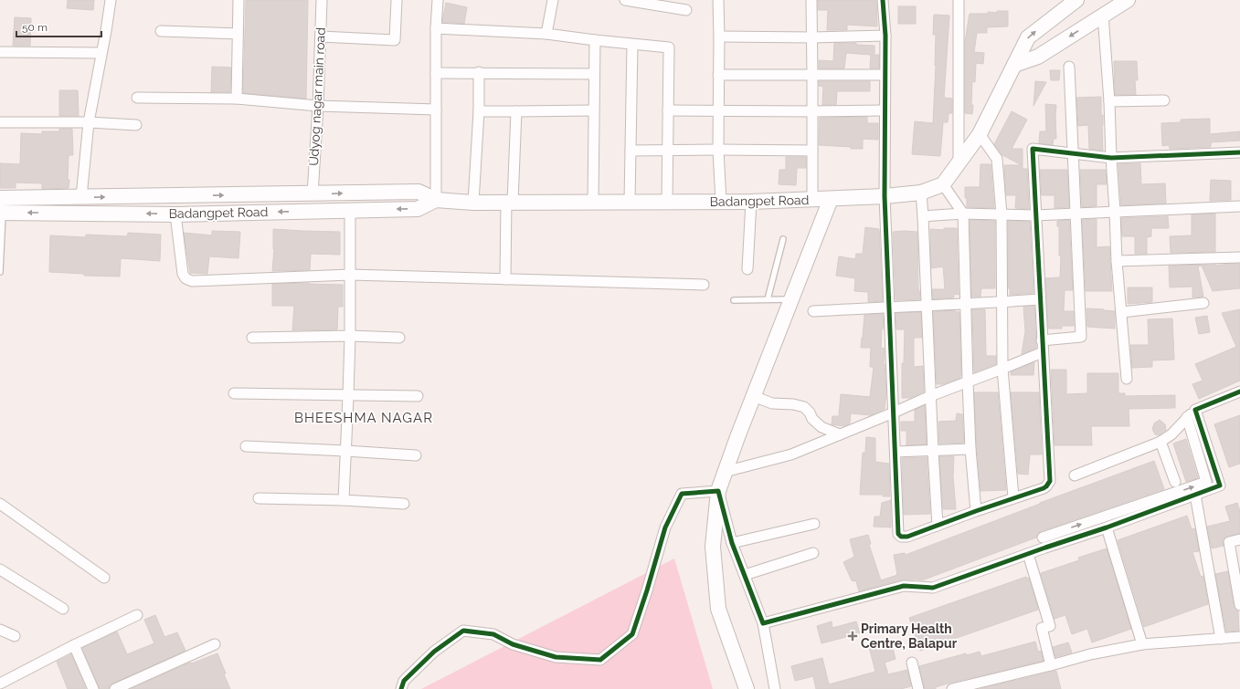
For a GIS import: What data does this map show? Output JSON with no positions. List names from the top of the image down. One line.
{"streets":{"main road":["Badangpet Road"],"street":["Udyog nagar main road"]},"crossings":[["Udyog nagar main road","Badangpet Road"]],"districts":["BHEESHMA NAGAR"],"places":{"health":["Primary Health Centre, Balapur"]},"scale_bar":"50 m"}
